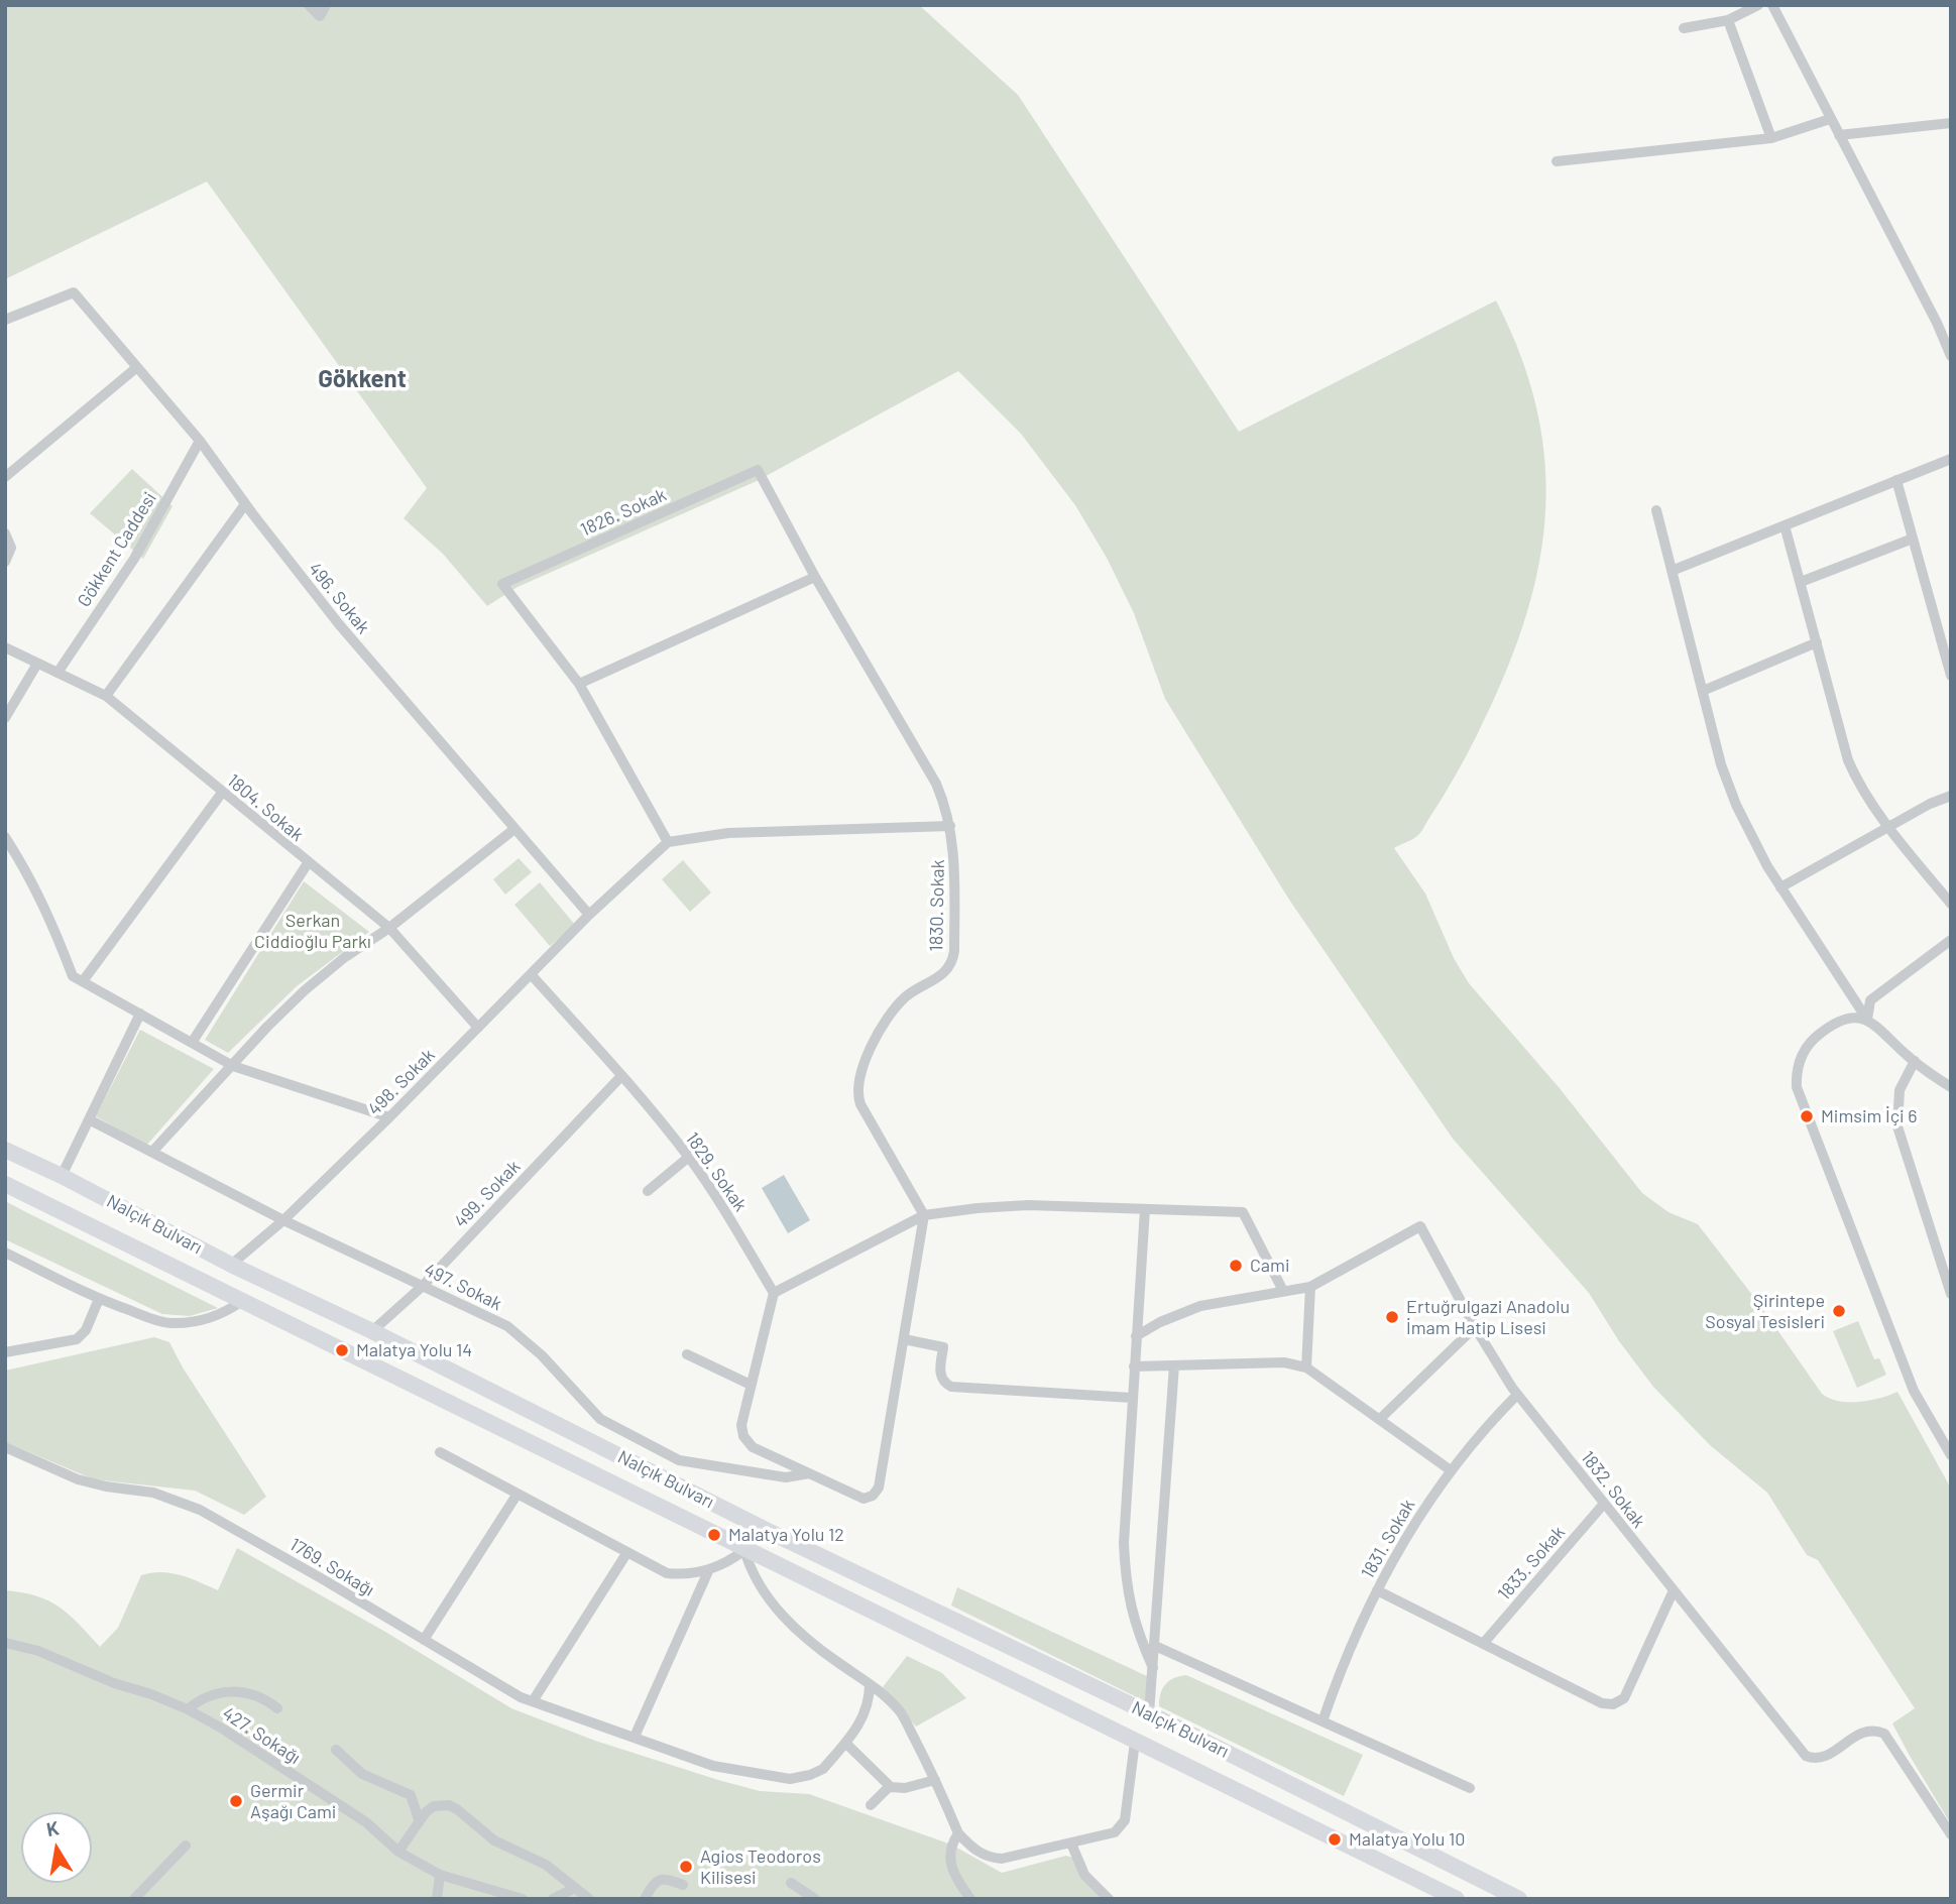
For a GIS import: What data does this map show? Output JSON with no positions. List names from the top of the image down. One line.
{"streets":{"highway":["Nalçık Bulvarı"],"street":["1826. Sokak","Gökkent Caddesi","496. Sokak","1804. Sokak","1830. Sokak","498. Sokak","1829. Sokak","499. Sokak","497. Sokak","1832. Sokak","1831. Sokak","1833. Sokak","1769. Sokağı","427. Sokağı"]},"crossings":[["1826. Sokak","1830. Sokak"],["Gökkent Caddesi","496. Sokak"],["Gökkent Caddesi","1804. Sokak"],["496. Sokak","498. Sokak"],["1804. Sokak","498. Sokak"],["498. Sokak","1829. Sokak"],["498. Sokak","Nalçık Bulvarı"],["498. Sokak","497. Sokak"],["1829. Sokak","499. Sokak"],["499. Sokak","Nalçık Bulvarı"],["499. Sokak","497. Sokak"],["1832. Sokak","1831. Sokak"],["1832. Sokak","1833. Sokak"]],"districts":["Gökkent"],"parks":["Serkan Ciddioğlu Parkı"],"places":["Mimsim İçi 6","Cami","Şirintepe Sosyal Tesisleri","Ertuğrulgazi Anadolu İmam Hatip Lisesi","Malatya Yolu 14","Malatya Yolu 12","Germir Aşağı Cami","Malatya Yolu 10","Agios Teodoros Kilisesi"],"north":"top"}
